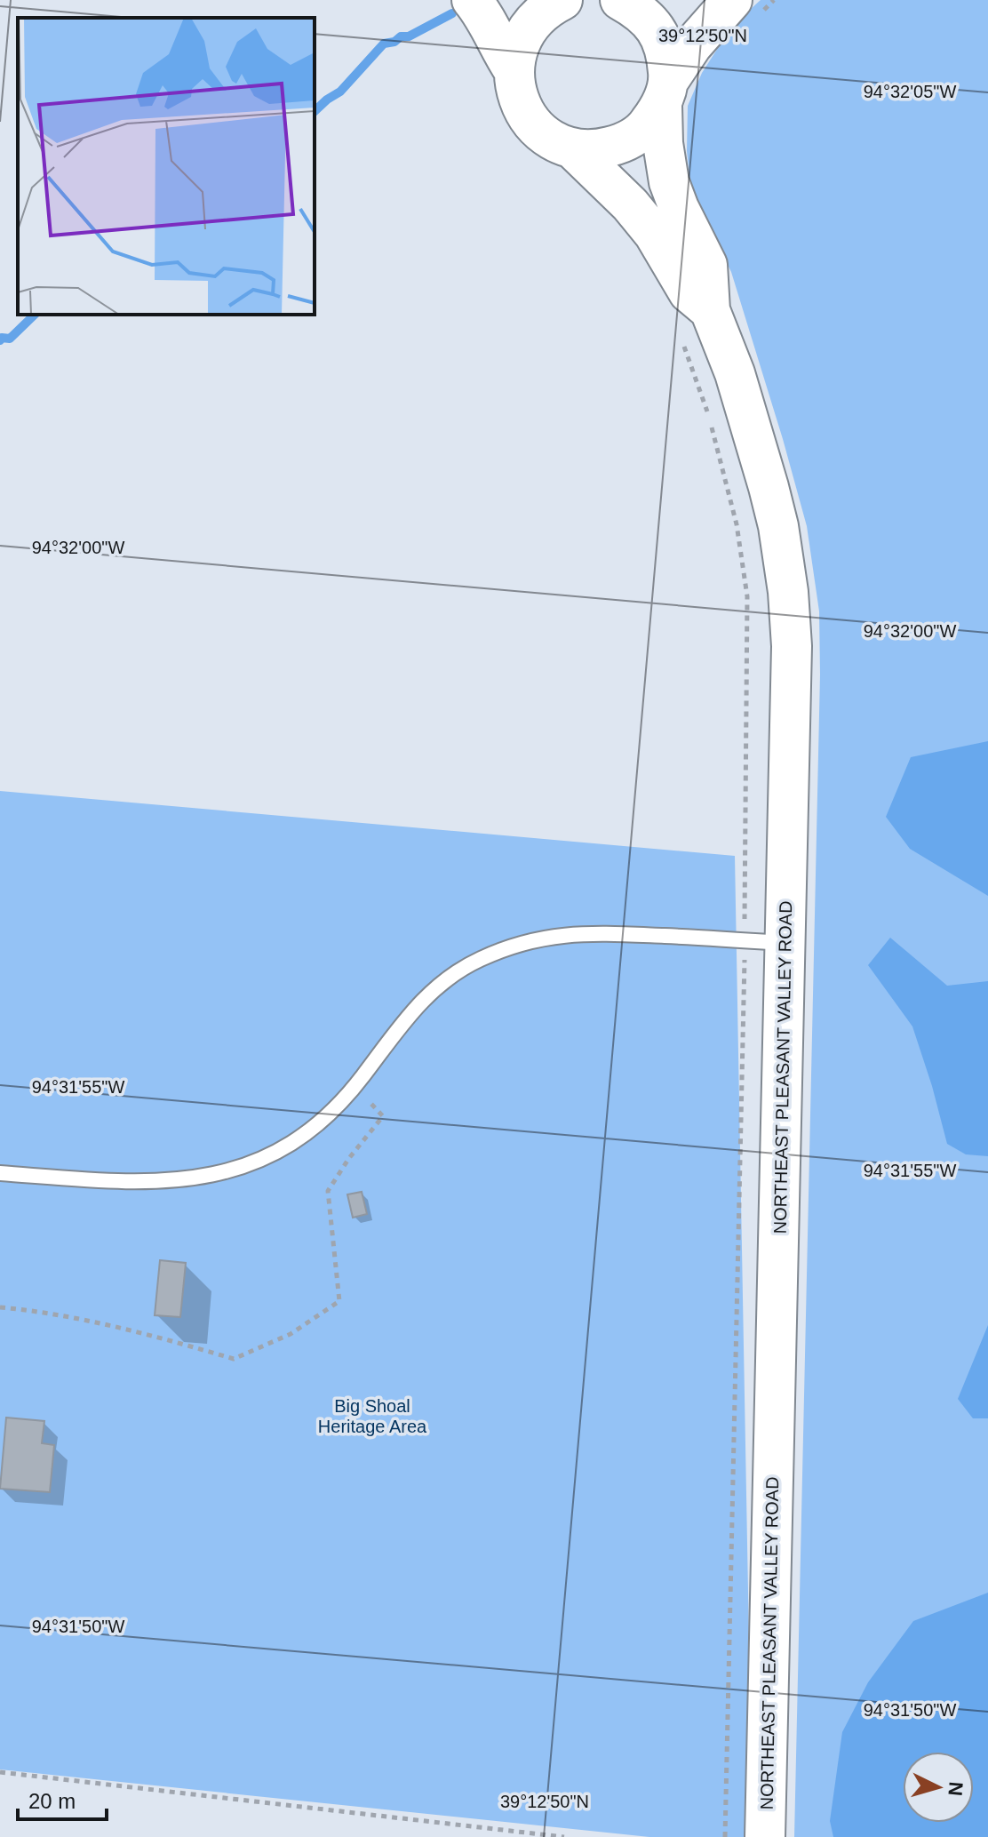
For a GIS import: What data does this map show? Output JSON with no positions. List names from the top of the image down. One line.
{"streets":{"street":["NORTHEAST PLEASANT VALLEY ROAD"]},"parks":["Big Shoal Heritage Area"],"scale_bar":"20 m","north":"right","coordinates":["39°12'50\"N","94°32'05\"W","94°32'00\"W","94°31'55\"W","94°31'50\"W"]}
